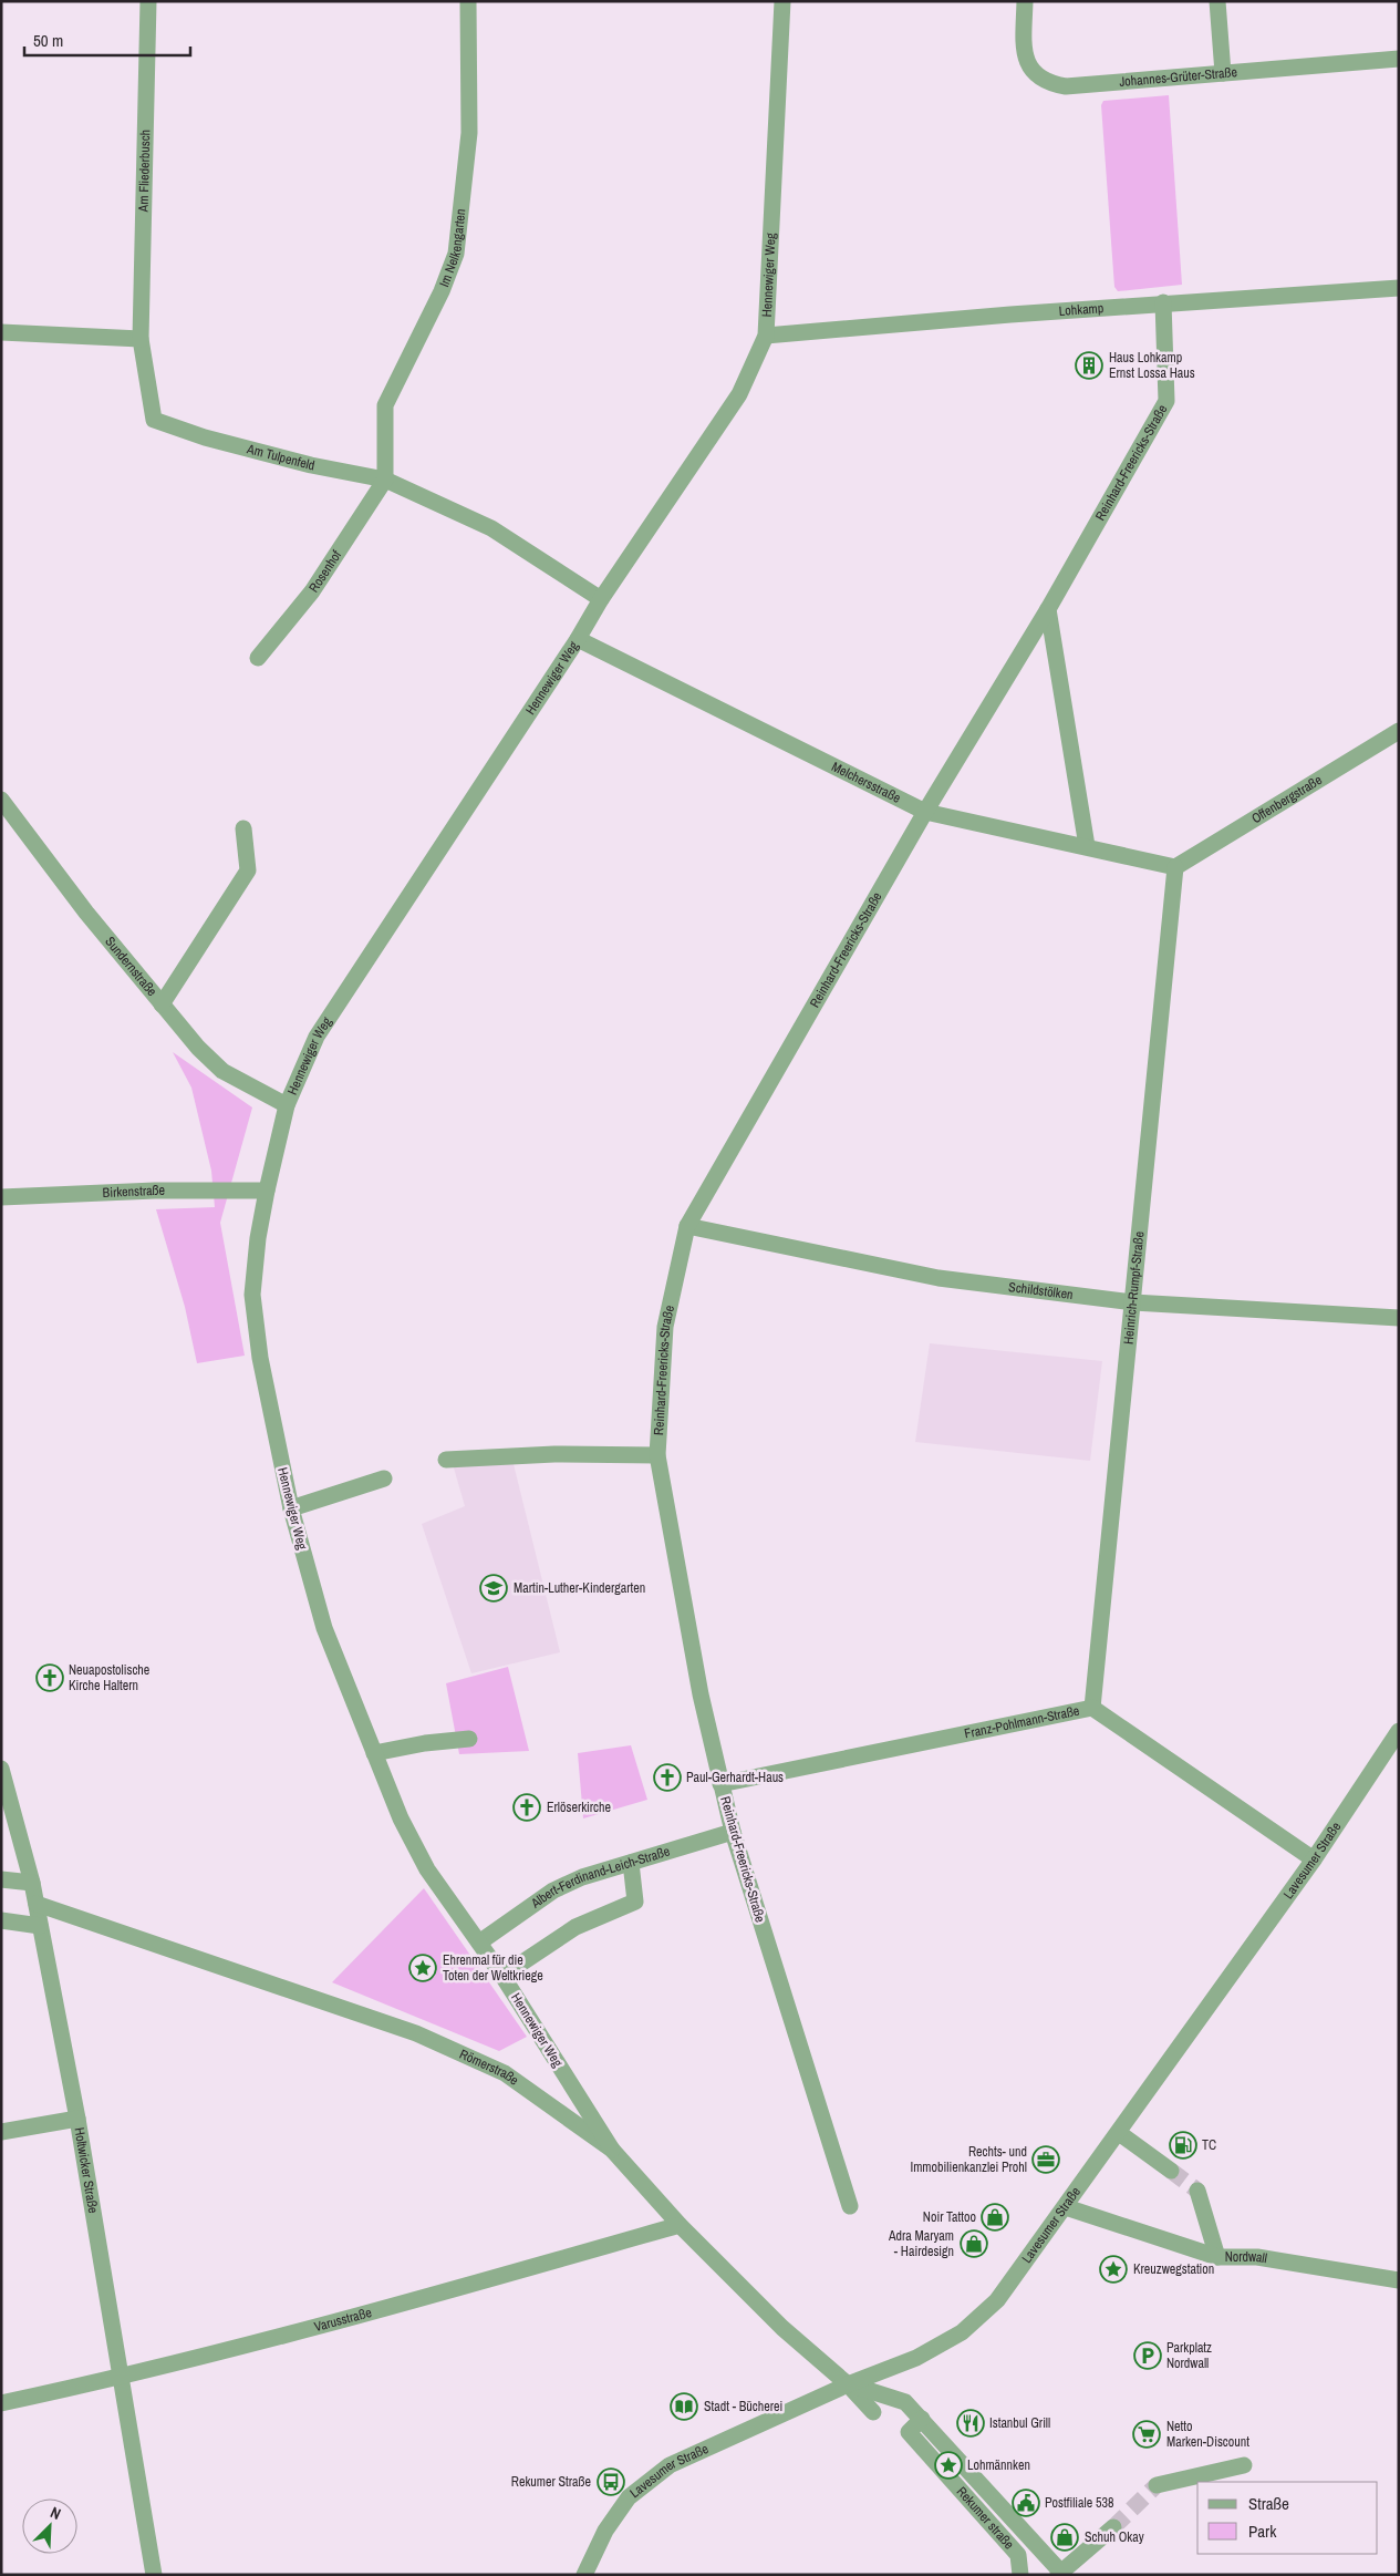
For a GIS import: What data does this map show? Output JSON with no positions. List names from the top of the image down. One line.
{"streets":{"street":["Johannes-Grüter-Straße","Am Fliederbusch","Im Nelkengarten","Hennewiger Weg","Lohkamp","Am Tulpenfeld","Reinhard-Freericks-Straße","Rosenhof","Melchersstraße","Offenbergstraße","Sundernstraße","Birkenstraße","Heinrich-Rumpf-Straße","Schildstölken","Franz-Pohlmann-Straße","Lavesumer Straße","Albert-Ferdinand-Leich-Straße","Römerstraße","Holtwicker Straße","Nordwall","Varusstraße","Rekumer straße"]},"crossings":[["Am Fliederbusch","Am Tulpenfeld"],["Im Nelkengarten","Am Tulpenfeld"],["Im Nelkengarten","Rosenhof"],["Hennewiger Weg","Lohkamp"],["Hennewiger Weg","Am Tulpenfeld"],["Hennewiger Weg","Melchersstraße"],["Hennewiger Weg","Sundernstraße"],["Hennewiger Weg","Birkenstraße"],["Hennewiger Weg","Albert-Ferdinand-Leich-Straße"],["Hennewiger Weg","Römerstraße"],["Lohkamp","Reinhard-Freericks-Straße"],["Am Tulpenfeld","Rosenhof"],["Reinhard-Freericks-Straße","Melchersstraße"],["Reinhard-Freericks-Straße","Schildstölken"],["Reinhard-Freericks-Straße","Franz-Pohlmann-Straße"],["Reinhard-Freericks-Straße","Albert-Ferdinand-Leich-Straße"],["Melchersstraße","Offenbergstraße"],["Melchersstraße","Heinrich-Rumpf-Straße"],["Offenbergstraße","Heinrich-Rumpf-Straße"],["Heinrich-Rumpf-Straße","Schildstölken"],["Heinrich-Rumpf-Straße","Franz-Pohlmann-Straße"],["Franz-Pohlmann-Straße","Lavesumer Straße"],["Lavesumer Straße","Römerstraße"],["Lavesumer Straße","Nordwall"],["Lavesumer Straße","Rekumer straße"],["Römerstraße","Holtwicker Straße"],["Römerstraße","Varusstraße"],["Römerstraße","Rekumer straße"],["Holtwicker Straße","Varusstraße"]],"places":{"building":["Haus Lohkamp Ernst Lossa Haus"],"school or university":["Martin-Luther-Kindergarten"],"church":["Neuapostolische Kirche Haltern","Paul-Gerhardt-Haus","Erlöserkirche"],"place":["Ehrenmal für die Toten der Weltkriege","Kreuzwegstation","Lohmännken"],"fuel station":["TC"],"office":["Rechts- und Immobilienkanzlei Prohl"],"shop":["Noir Tattoo","Adra Maryam - Hairdesign","Schuh Okay"],"parking":["Parkplatz Nordwall"],"library":["Stadt - Bücherei"],"restaurant":["Istanbul Grill"],"supermarket":["Netto Marken-Discount"],"bus stop":["Rekumer Straße"],"public building":["Postfiliale 538"]},"legend":["Straße","Park"],"scale_bar":"50 m","north":"top right"}
